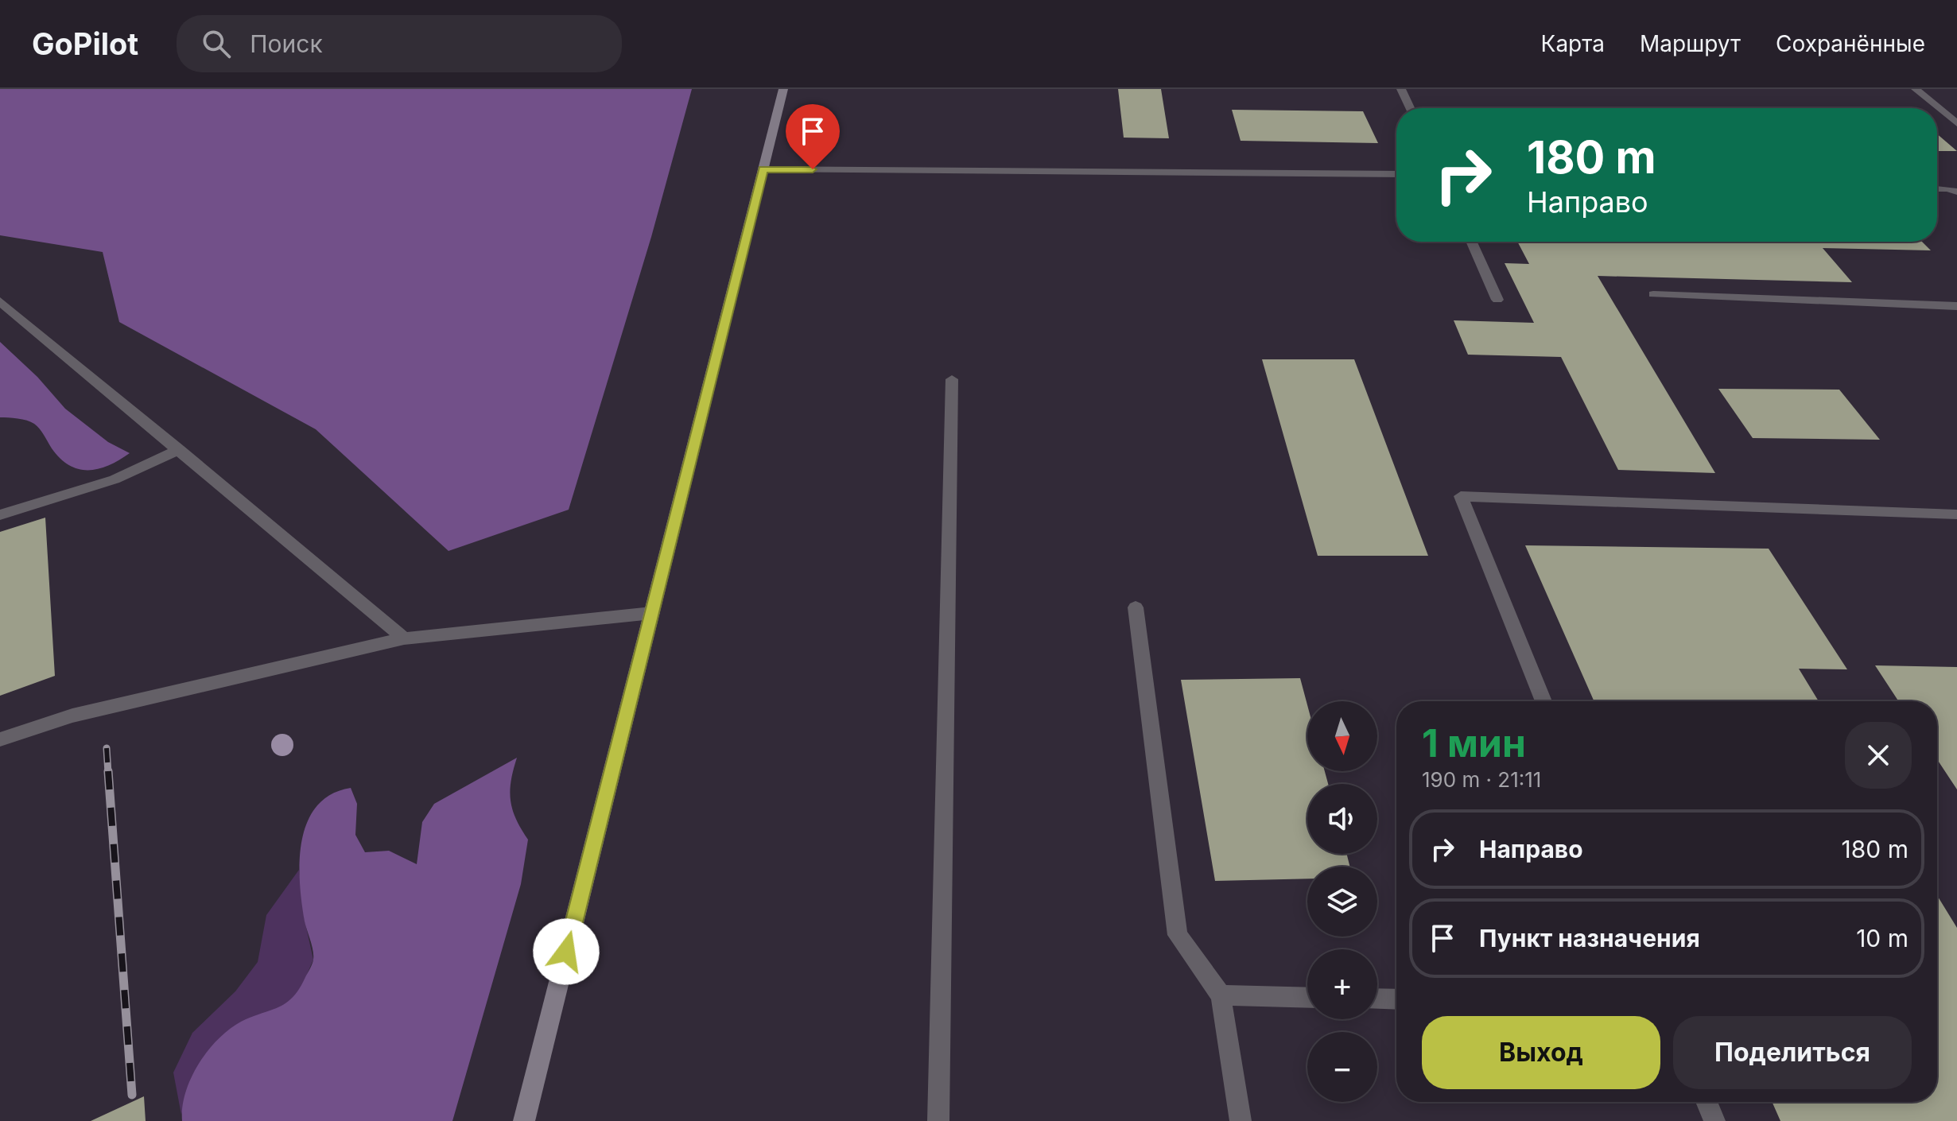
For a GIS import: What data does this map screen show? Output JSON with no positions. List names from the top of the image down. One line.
{"north":"bottom","page":{"header":"GoPilot","search":"Поиск","nav":["Карта","Маршрут","Сохранённые"],"turn":["180 m","Направо"],"map_buttons":["+","−"],"heading":["1 мин","190 m · 21:11"],"list":[{"name":"Направо","value":"180 m"},{"name":"Пункт назначения","value":"10 m"}],"buttons":["Выход","Поделиться"]}}
